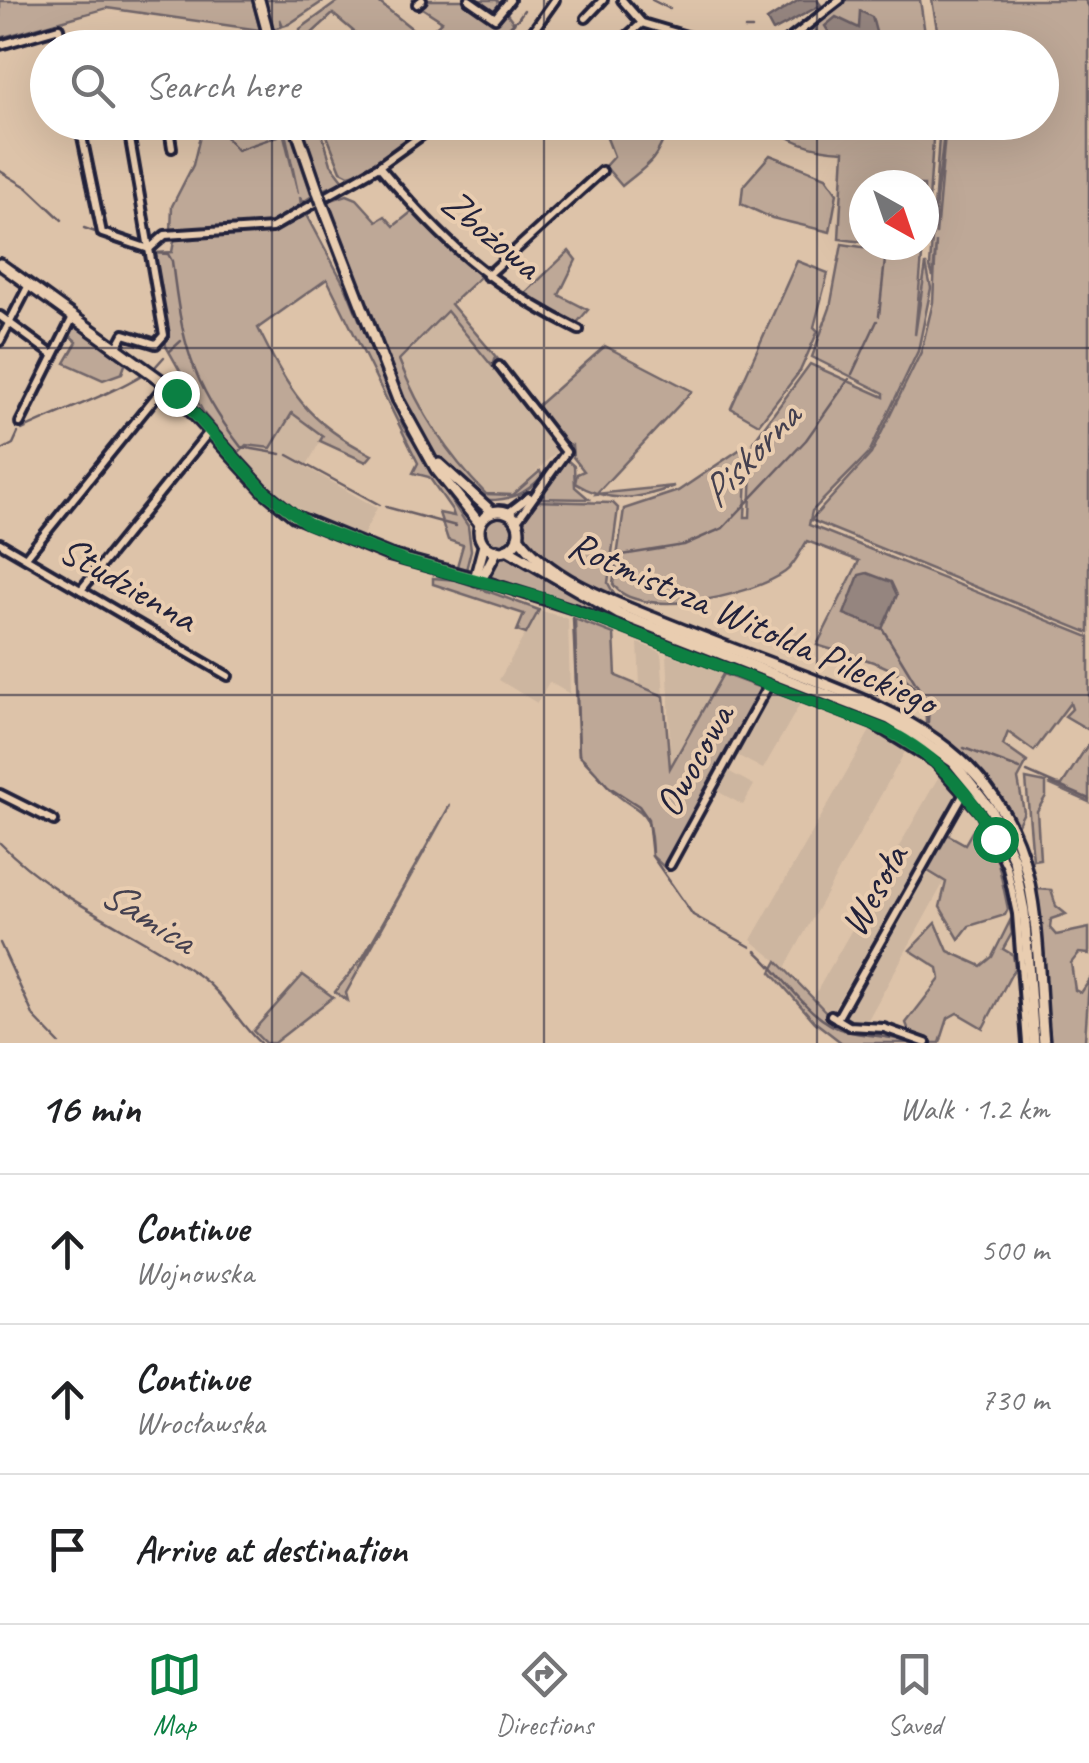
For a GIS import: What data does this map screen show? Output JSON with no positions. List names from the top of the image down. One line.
{"streets":{"main road":["Rotmistrza Witolda Pileckiego"],"street":["Zbożowa","Studzienna","Owocowa","Wesoła"]},"water":["Piskorna","Samica"],"north":"bottom right","page":{"search":"Search here","heading":["16 min","Walk · 1.2 km"],"list":[["Continue","Wojnowska","500 m"],["Continue","Wrocławska","730 m"],"Arrive at destination"],"nav":["Map","Directions","Saved"]}}
